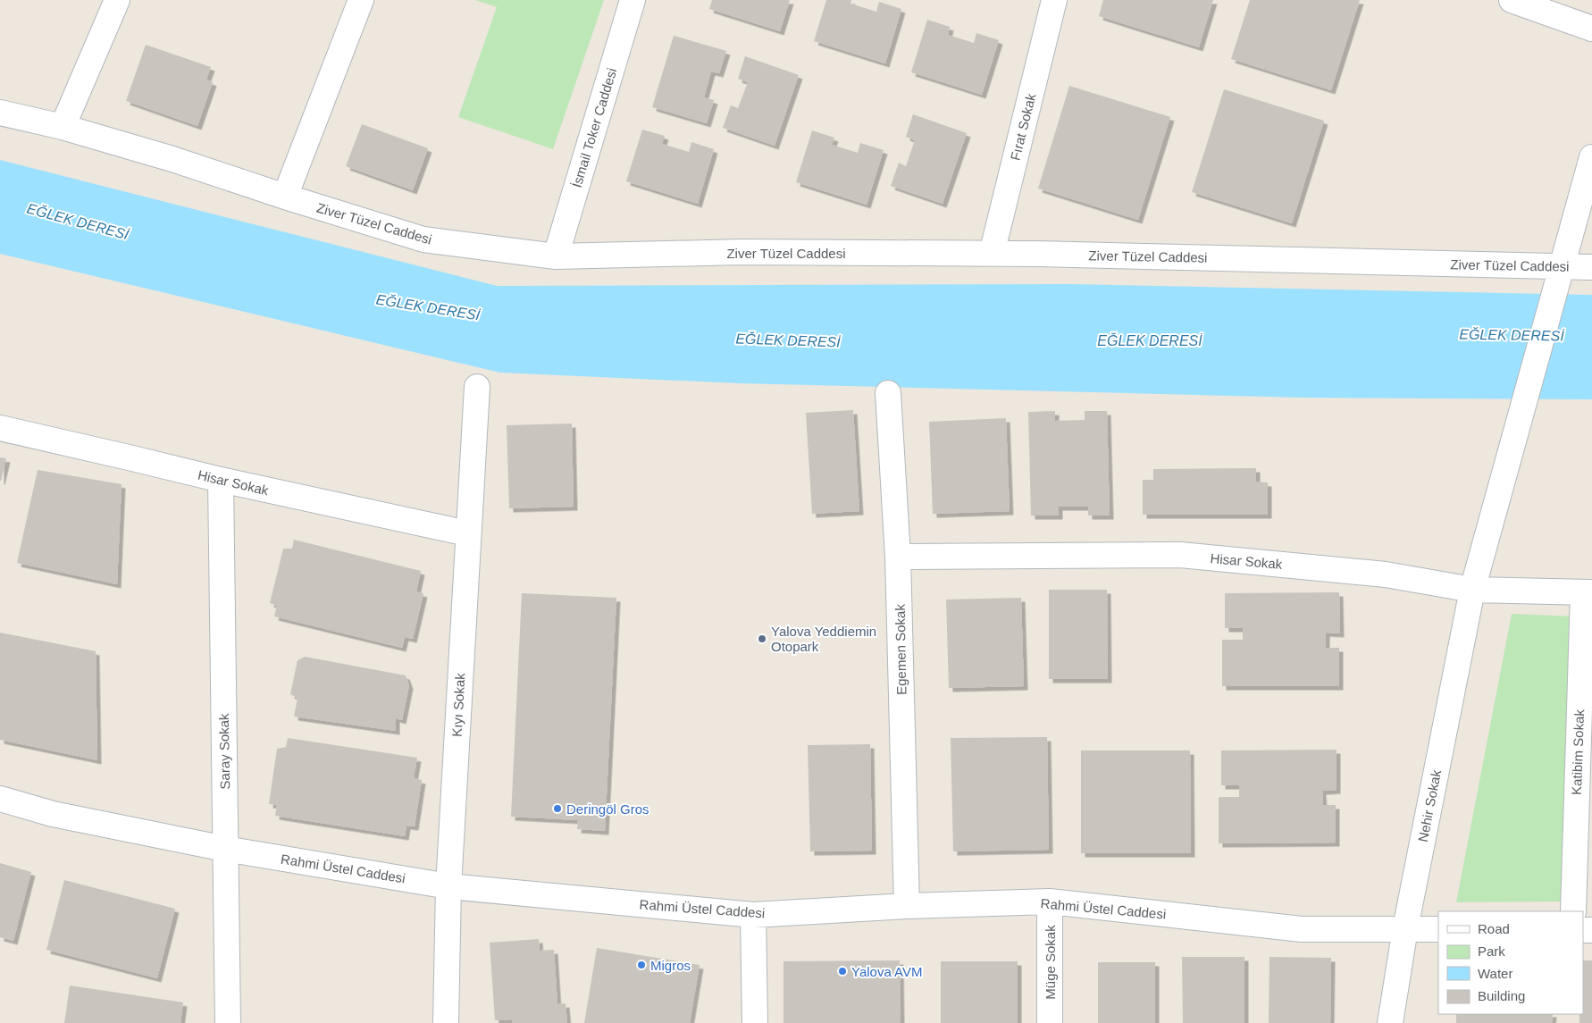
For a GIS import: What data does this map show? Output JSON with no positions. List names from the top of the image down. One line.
{"streets":{"street":["Fırat Sokak","İsmail Toker Caddesi","Ziver Tüzel Caddesi","Hisar Sokak","Egemen Sokak","Kıyı Sokak","Saray Sokak","Katibim Sokak","Nehir Sokak","Rahmi Üstel Caddesi","Müge Sokak"]},"crossings":[["Fırat Sokak","Ziver Tüzel Caddesi"],["İsmail Toker Caddesi","Ziver Tüzel Caddesi"],["Ziver Tüzel Caddesi","Nehir Sokak"],["Hisar Sokak","Egemen Sokak"],["Hisar Sokak","Kıyı Sokak"],["Hisar Sokak","Saray Sokak"],["Hisar Sokak","Katibim Sokak"],["Hisar Sokak","Nehir Sokak"],["Egemen Sokak","Rahmi Üstel Caddesi"],["Kıyı Sokak","Rahmi Üstel Caddesi"],["Saray Sokak","Rahmi Üstel Caddesi"],["Nehir Sokak","Rahmi Üstel Caddesi"],["Rahmi Üstel Caddesi","Müge Sokak"]],"water":["EĞLEK DERESİ"],"places":["Yalova Yeddiemin Otopark","Deringöl Gros","Migros","Yalova AVM"],"legend":["Road","Park","Water","Building"]}
